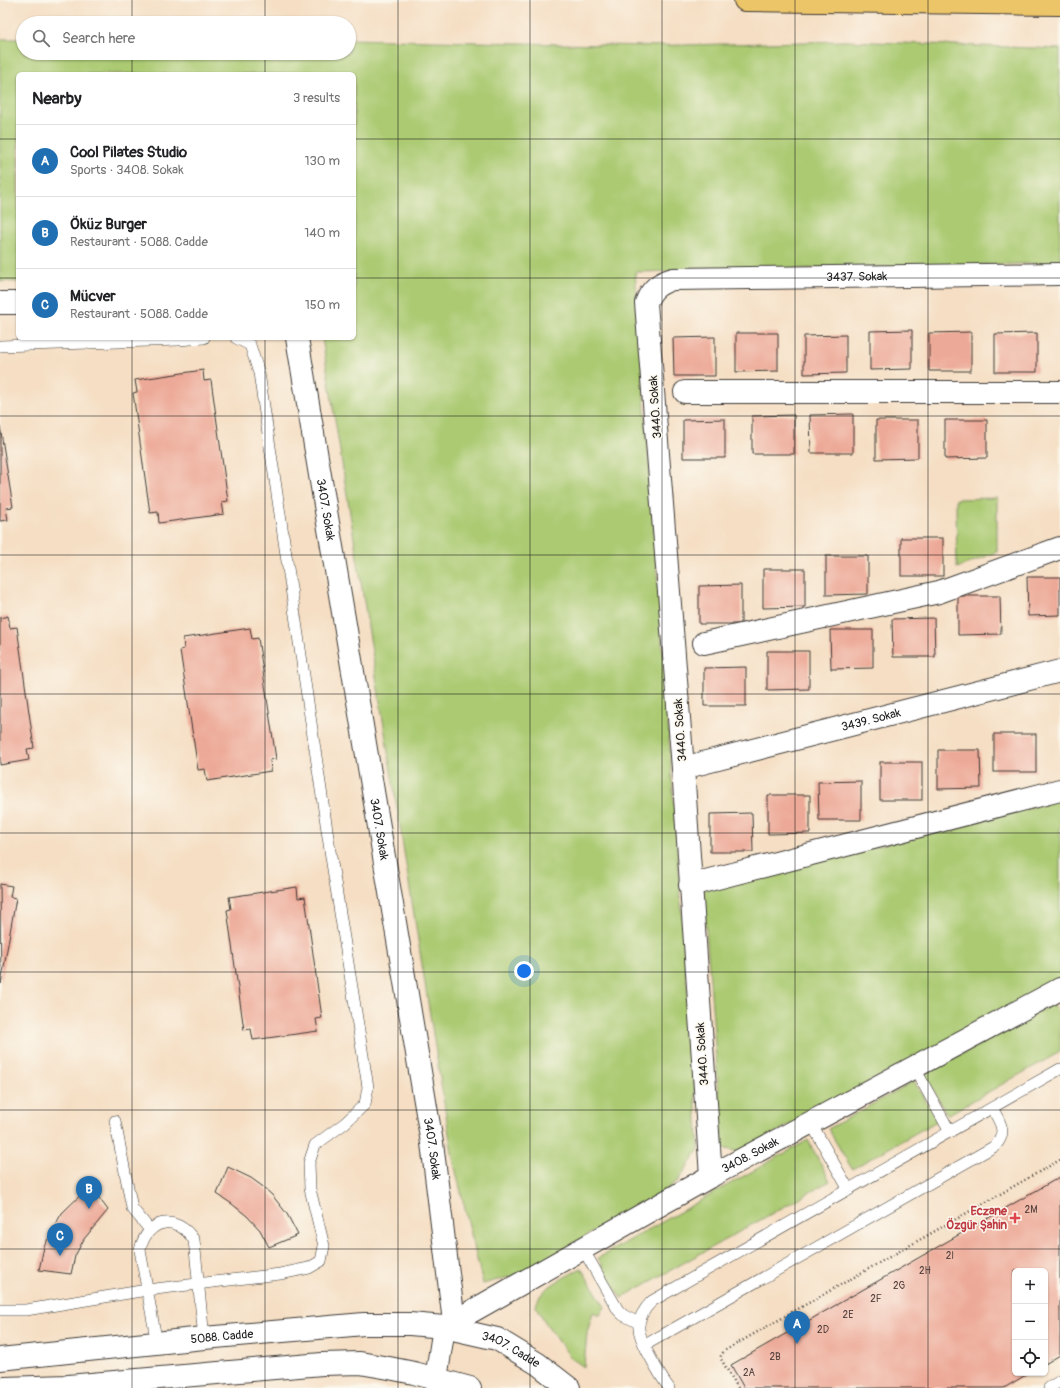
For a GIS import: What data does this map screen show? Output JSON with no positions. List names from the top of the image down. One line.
{"streets":{"street":["3437. Sokak","3440. Sokak","3407. Sokak","3439. Sokak","3408. Sokak","5088. Cadde","3407. Cadde"]},"crossings":[["3437. Sokak","3440. Sokak"],["3440. Sokak","3439. Sokak"],["3440. Sokak","3408. Sokak"],["3407. Sokak","3408. Sokak"],["3407. Sokak","5088. Cadde"],["3407. Sokak","3407. Cadde"],["3408. Sokak","5088. Cadde"],["3408. Sokak","3407. Cadde"],["5088. Cadde","3407. Cadde"]],"places":{"health":["Eczane Özgür Şahin"]},"house_numbers":["2M","2I","2H","2G","2F","2E","2D","2B","2A"],"page":{"search":"Search here","heading":["Nearby","3 results"],"list":[{"mark":"A","name":"Cool Pilates Studio","note":"Sports · 3408. Sokak","value":"130 m"},{"mark":"B","name":"Öküz Burger","note":"Restaurant · 5088. Cadde","value":"140 m"},{"mark":"C","name":"Mücver","note":"Restaurant · 5088. Cadde","value":"150 m"}],"pins":["B","C","A"],"map_buttons":["+","−"]}}
